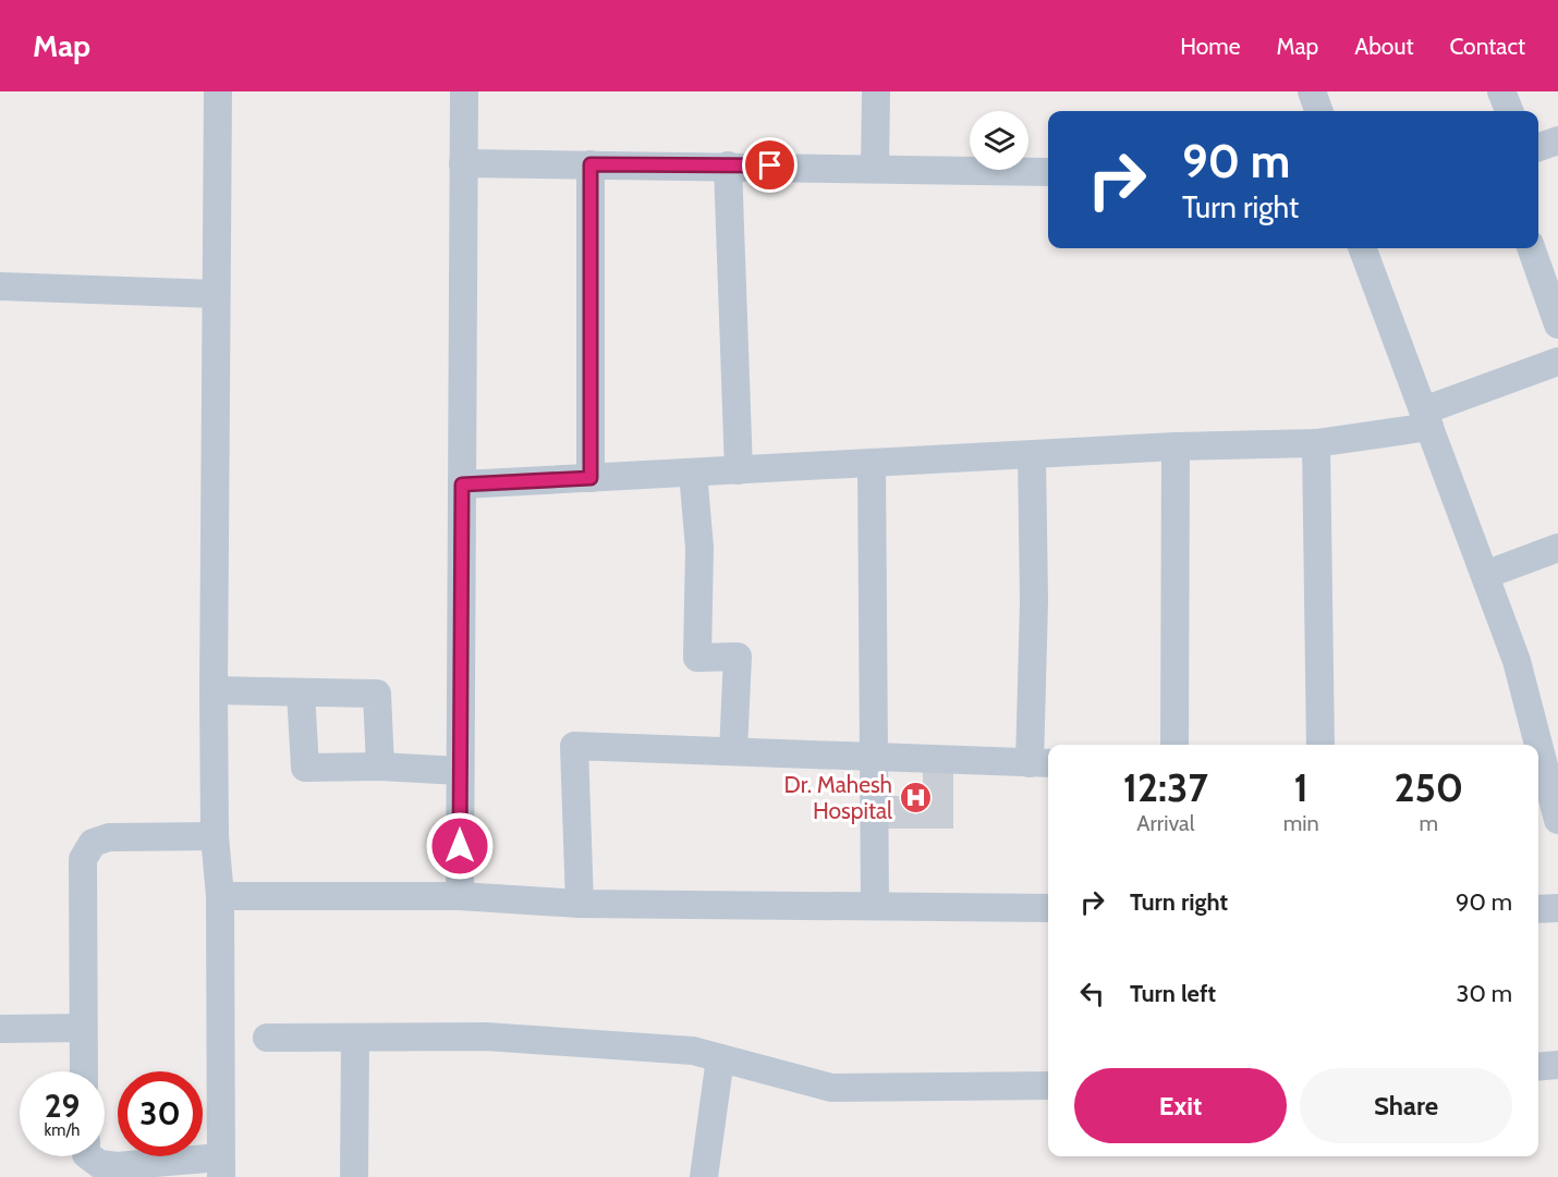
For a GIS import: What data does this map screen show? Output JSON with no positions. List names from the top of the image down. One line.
{"places":{"hospital":["Dr. Mahesh Hospital"]},"page":{"header":"Map","nav":["Home","Map","About","Contact"],"turn":["90 m","Turn right"],"eta":["12:37","Arrival","1","min","250","m"],"list":[{"name":"Turn right","value":"90 m"},{"name":"Turn left","value":"30 m"}],"buttons":["Exit","Share"],"speed":"29 km/h","limit":"30"}}
